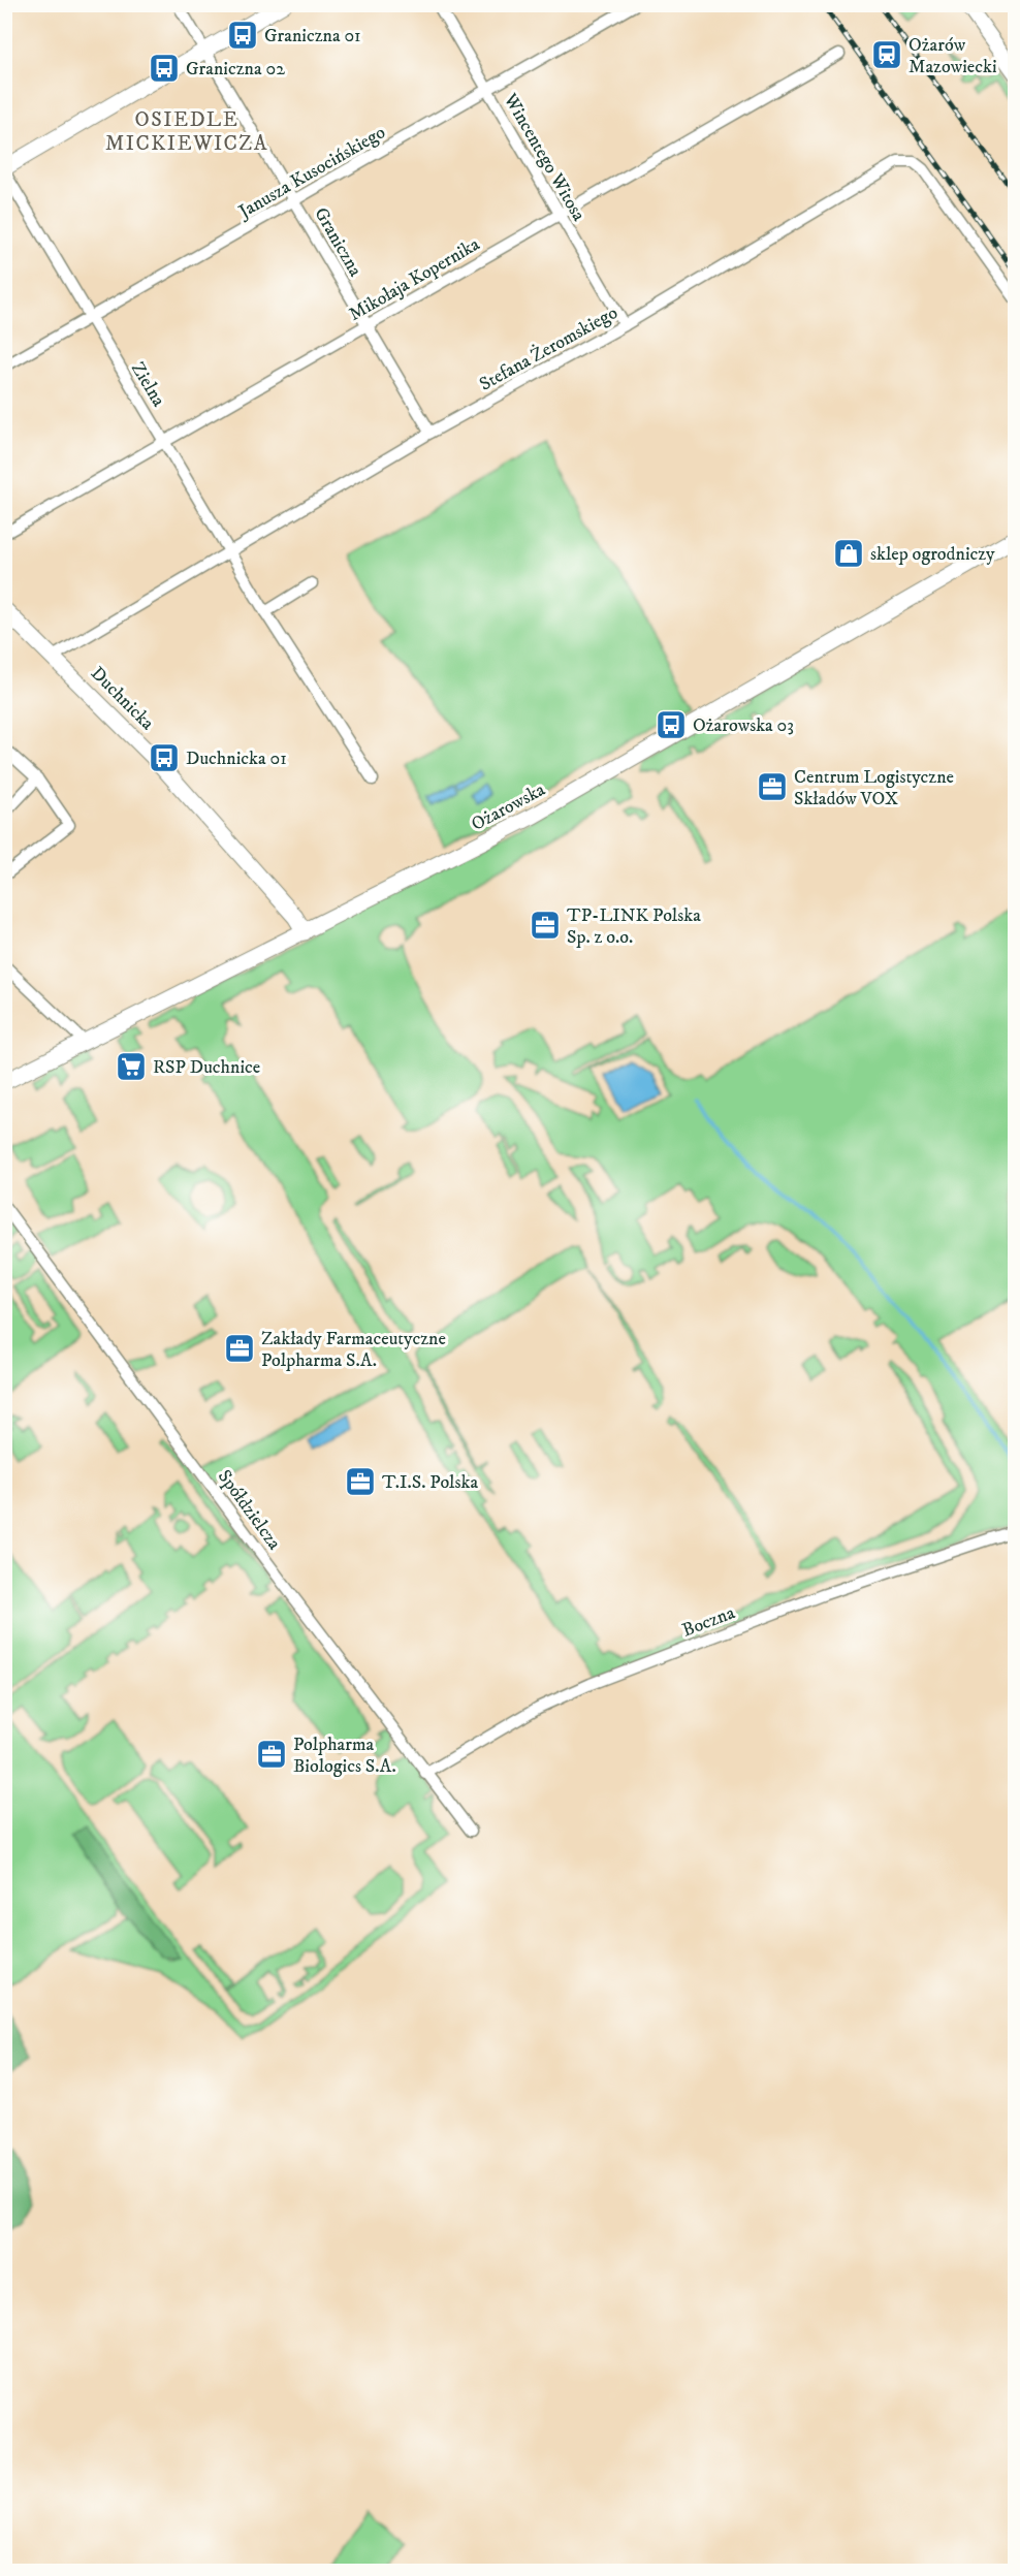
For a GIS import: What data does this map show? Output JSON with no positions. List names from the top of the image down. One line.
{"streets":{"main road":["Duchnicka","Ożarowska"],"street":["Wincentego Witosa","Janusza Kusocińskiego","Graniczna","Mikołaja Kopernika","Stefana Żeromskiego","Zielna","Spółdzielcza","Boczna"]},"crossings":[["Wincentego Witosa","Janusza Kusocińskiego"],["Wincentego Witosa","Mikołaja Kopernika"],["Wincentego Witosa","Stefana Żeromskiego"],["Janusza Kusocińskiego","Graniczna"],["Janusza Kusocińskiego","Zielna"],["Graniczna","Mikołaja Kopernika"],["Graniczna","Stefana Żeromskiego"],["Mikołaja Kopernika","Zielna"],["Stefana Żeromskiego","Zielna"],["Stefana Żeromskiego","Duchnicka"],["Duchnicka","Ożarowska"],["Spółdzielcza","Boczna"]],"districts":["OSIEDLE MICKIEWICZA"],"places":{"bus stop":["Graniczna 01","Graniczna 02","Ożarowska 03","Duchnicka 01"],"station":["Ożarów Mazowiecki"],"shop":["sklep ogrodniczy"],"office":["Centrum Logistyczne Składów VOX","TP-LINK Polska Sp. z o.o.","Zakłady Farmaceutyczne Polpharma S.A.","T.I.S. Polska","Polpharma Biologics S.A."],"supermarket":["RSP Duchnice"]}}
